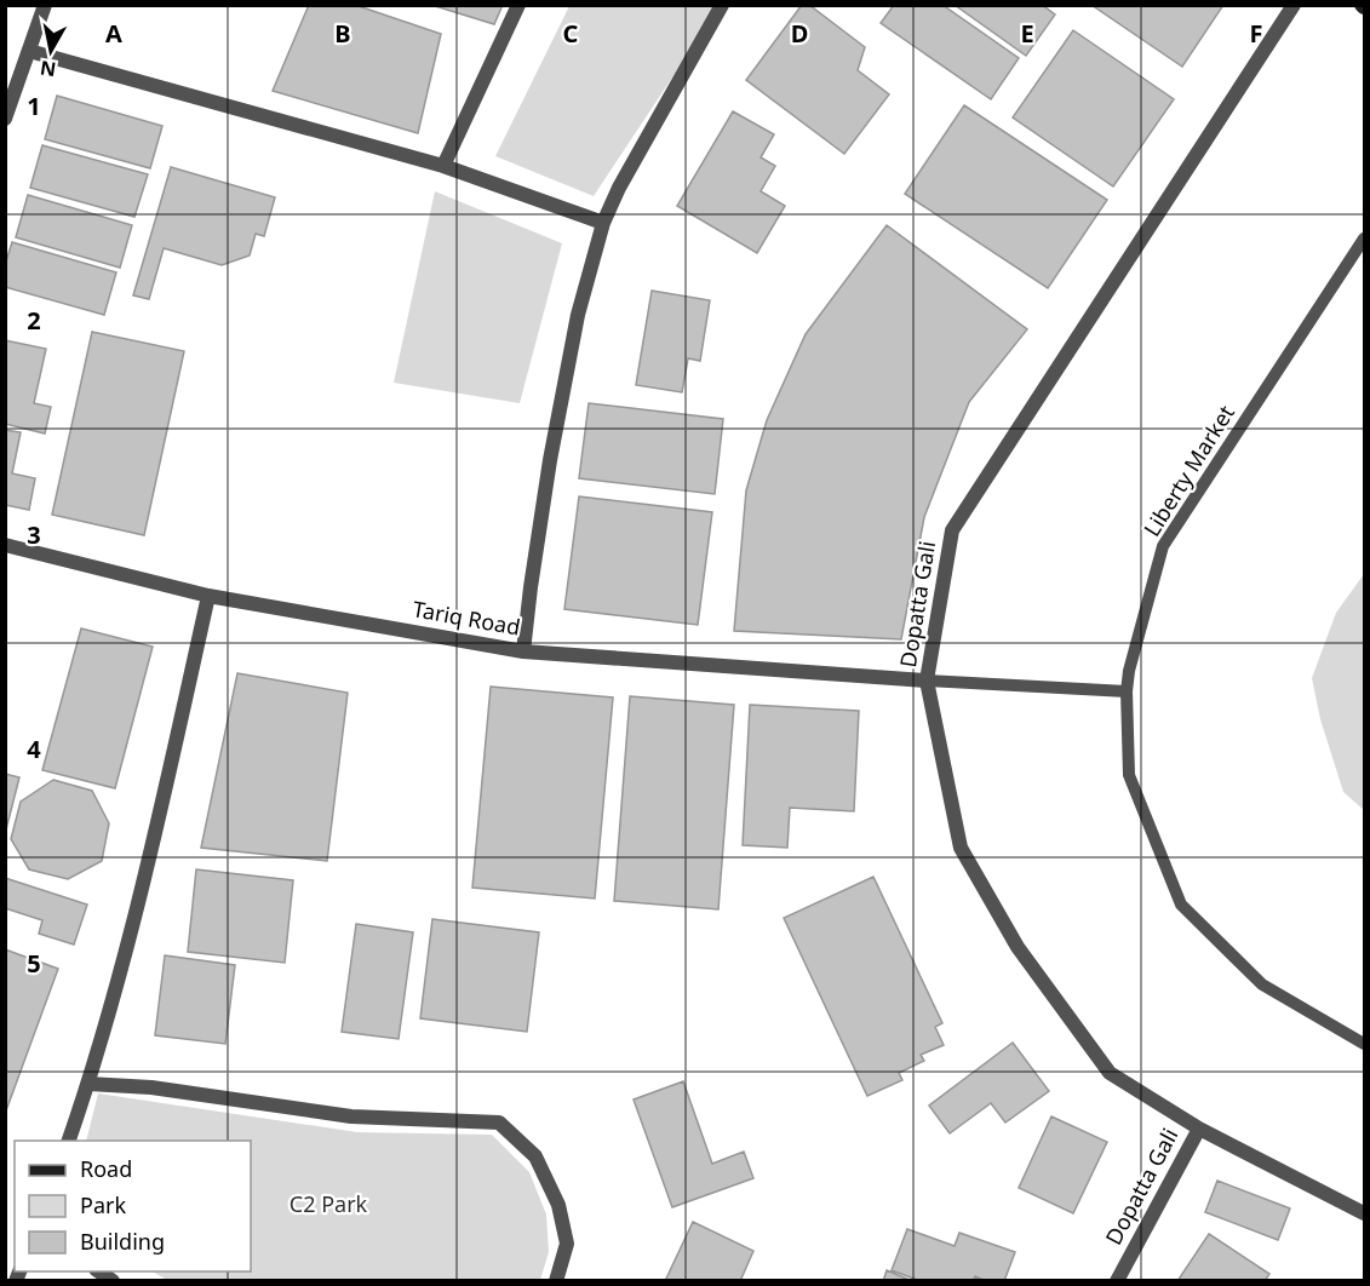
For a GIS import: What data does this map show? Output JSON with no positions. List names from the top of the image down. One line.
{"streets":{"street":["Dopatta Gali","Tariq Road"],"lane":["Liberty Market"]},"crossings":[["Dopatta Gali","Tariq Road"]],"parks":["C2 Park"],"legend":["Road","Park","Building"],"north":"bottom","grid":{"columns":["A","B","C","D","E","F"],"rows":["1","2","3","4","5"]}}
